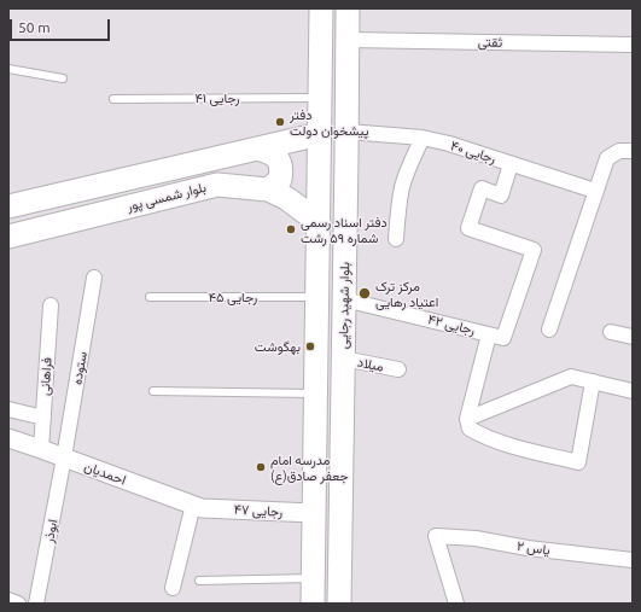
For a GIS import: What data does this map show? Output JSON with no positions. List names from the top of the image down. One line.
{"streets":{"main road":["بلوار شمسی پور","بلوار شهید رجایی"],"street":["ثقتی","رجایی ۴۰","رجایی ۴۲","میلاد","ستوده","فراهانی","احمدیان","رجایی ۴۷","ابوذر","یاس ۲"],"lane":["رجایی ۴۱","رجایی ۴۵"]},"crossings":[["ثقتی","بلوار شهید رجایی"],["رجایی ۴۱","بلوار شهید رجایی"],["رجایی ۴۰","بلوار شهید رجایی"],["رجایی ۴۰","رجایی ۴۲"],["بلوار شمسی پور","بلوار شهید رجایی"],["رجایی ۴۵","بلوار شهید رجایی"],["بلوار شهید رجایی","رجایی ۴۲"],["بلوار شهید رجایی","میلاد"],["بلوار شهید رجایی","رجایی ۴۷"],["ستوده","احمدیان"],["ستوده","ابوذر"],["فراهانی","احمدیان"],["احمدیان","رجایی ۴۷"],["احمدیان","ابوذر"]],"places":["دفتر پیشخوان دولت","دفتر اسناد رسمی شماره ۵۹ رشت","مرکز ترک اعتیاد رهایی","بهگوشت","مدرسه امام جعفر صادق(ع)"],"scale_bar":"50 m"}
